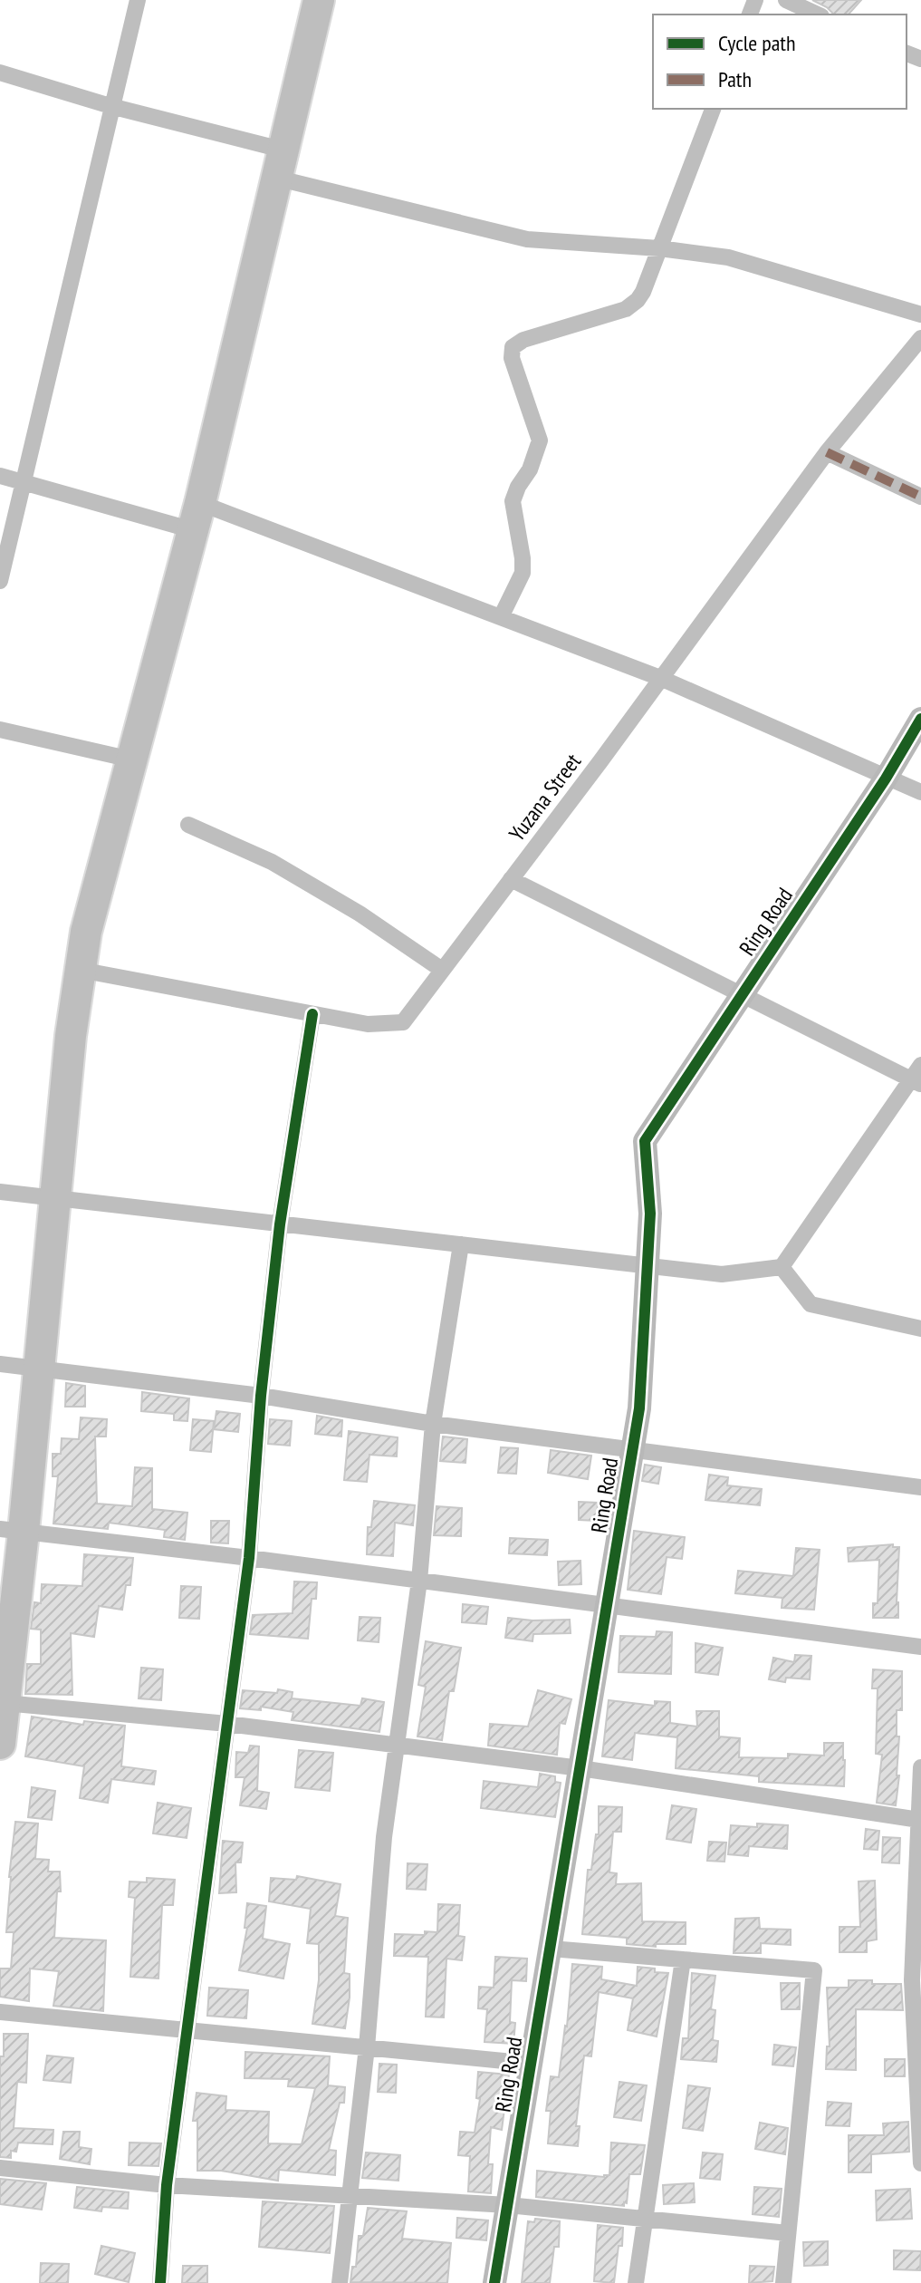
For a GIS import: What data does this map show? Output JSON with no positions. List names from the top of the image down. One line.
{"streets":{"street":["Yuzana Street","Ring Road"]},"legend":["Cycle path","Path"]}
